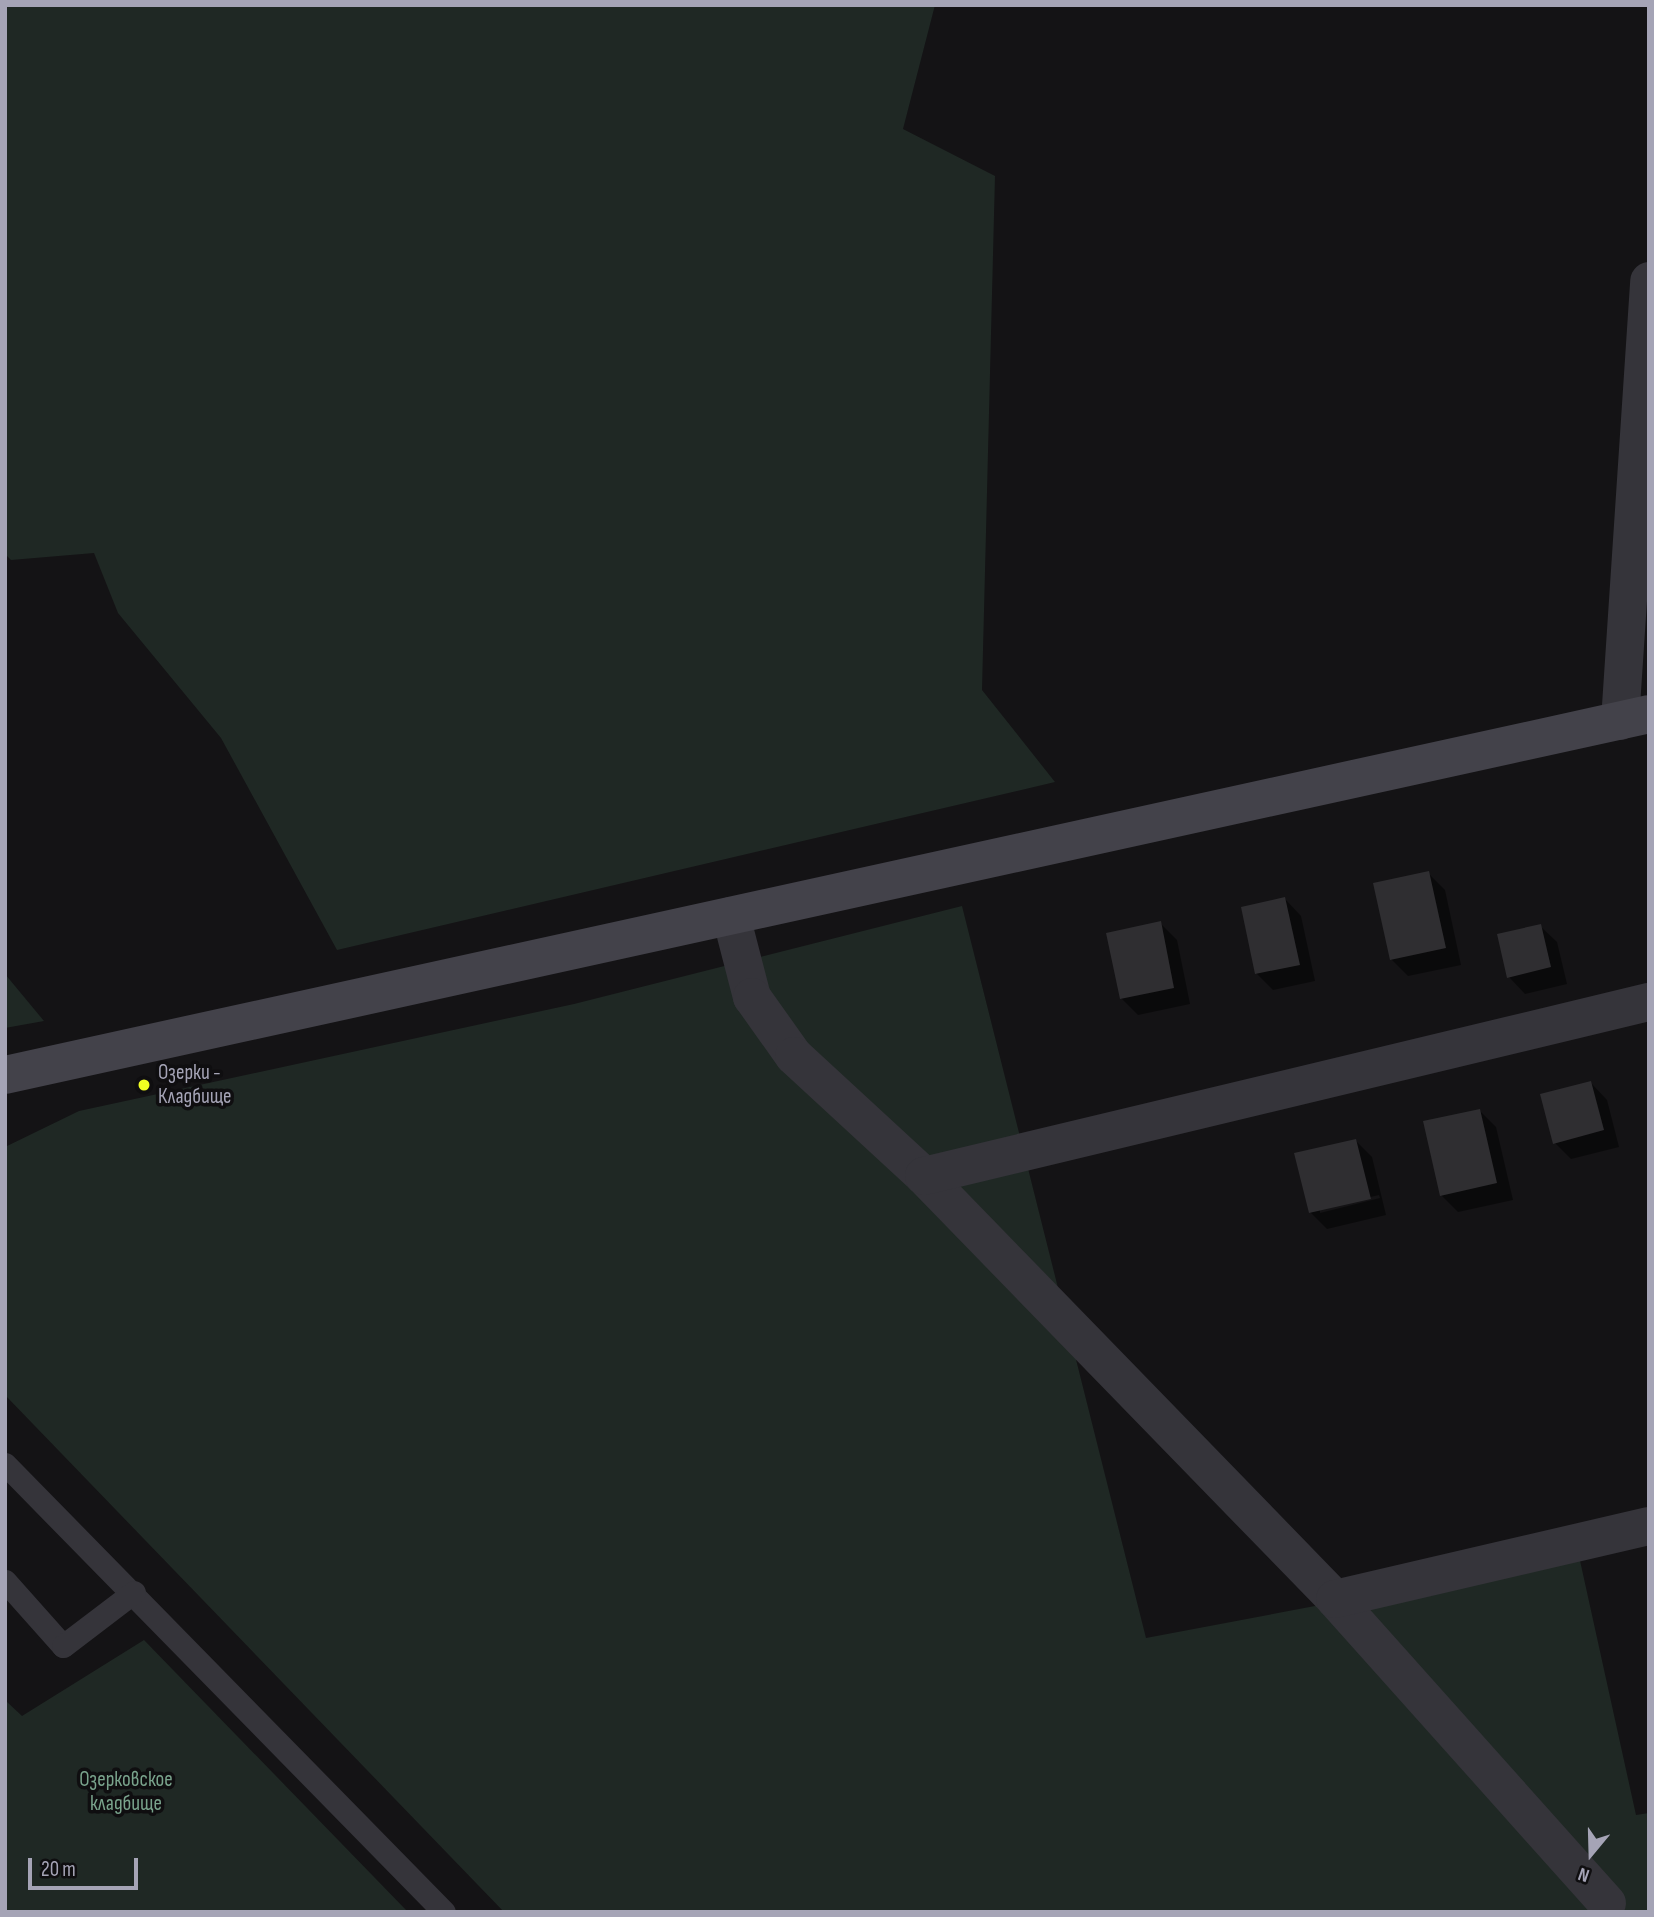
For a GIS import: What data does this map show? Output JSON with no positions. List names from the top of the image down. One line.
{"parks":["Озерковское кладбище"],"places":["Озерки - Кладбище"],"scale_bar":"20 m","north":"bottom"}
